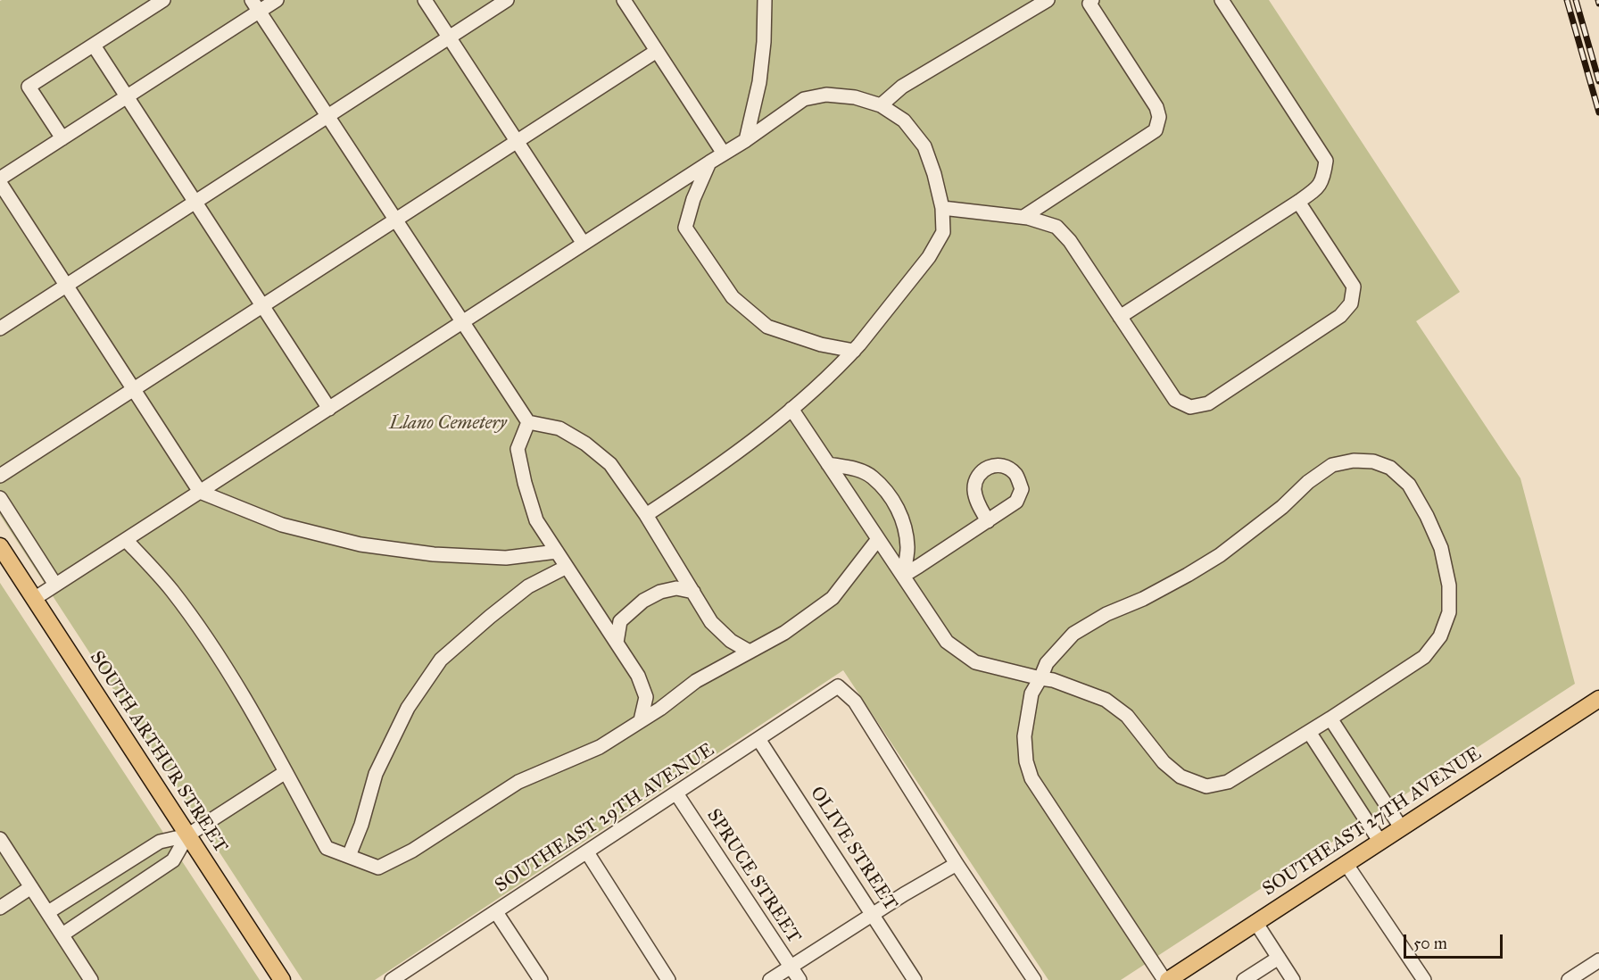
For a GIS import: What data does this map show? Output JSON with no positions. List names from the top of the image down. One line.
{"streets":{"main road":["SOUTH ARTHUR STREET","SOUTHEAST 27TH AVENUE"],"street":["SOUTHEAST 29TH AVENUE","OLIVE STREET","SPRUCE STREET"]},"crossings":[["SOUTHEAST 29TH AVENUE","OLIVE STREET"],["SOUTHEAST 29TH AVENUE","SPRUCE STREET"]],"parks":["Llano Cemetery"],"scale_bar":"50 m"}
